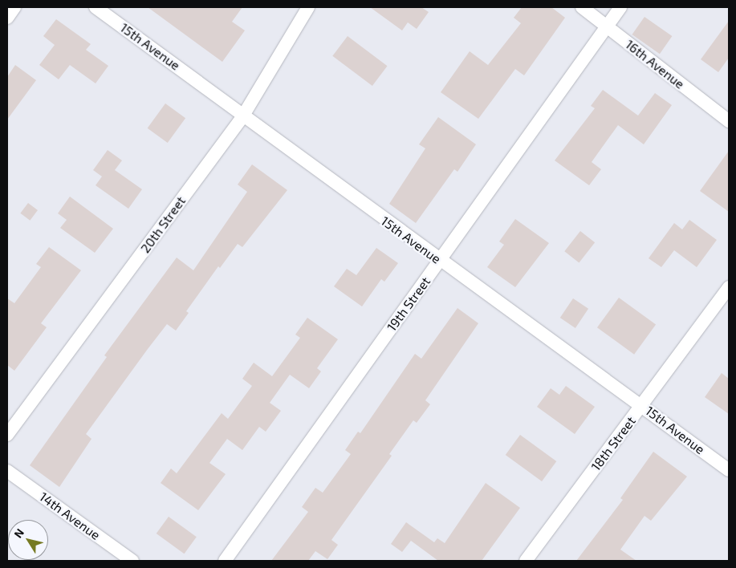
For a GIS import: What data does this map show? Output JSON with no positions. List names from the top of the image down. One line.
{"streets":{"street":["15th Avenue","16th Avenue","20th Street","19th Street","18th Street","14th Avenue"]},"crossings":[["15th Avenue","20th Street"],["15th Avenue","19th Street"],["15th Avenue","18th Street"],["16th Avenue","19th Street"]],"north":"top left"}
